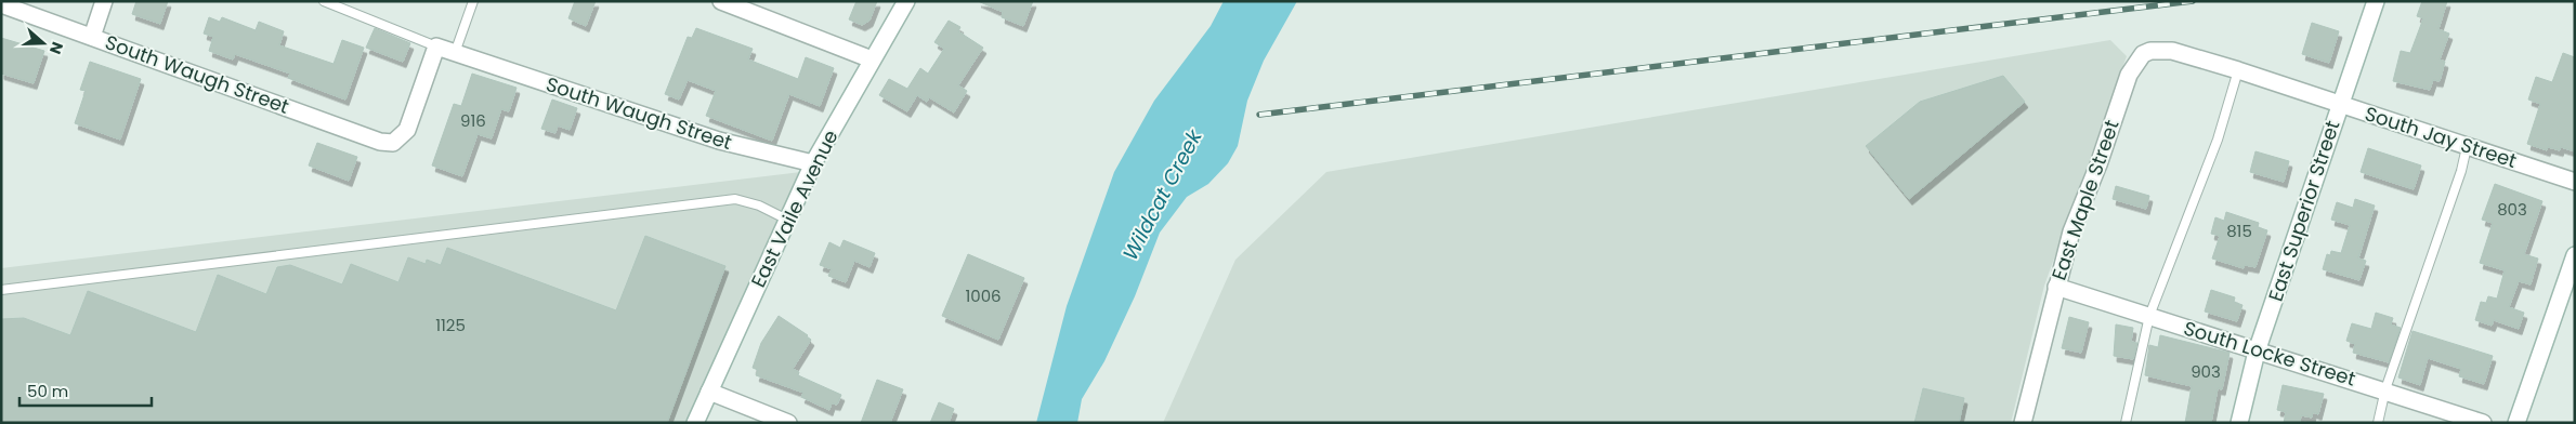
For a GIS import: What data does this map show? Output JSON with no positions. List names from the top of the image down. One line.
{"streets":{"street":["South Waugh Street","South Jay Street","East Maple Street","East Vaile Avenue","East Superior Street","South Locke Street"]},"crossings":[["South Waugh Street","East Vaile Avenue"],["South Jay Street","East Maple Street"],["South Jay Street","East Superior Street"],["East Maple Street","South Locke Street"],["East Superior Street","South Locke Street"]],"water":["Wildcat Creek"],"house_numbers":["916","803","815","1006","1125","903"],"scale_bar":"50 m","north":"right"}
